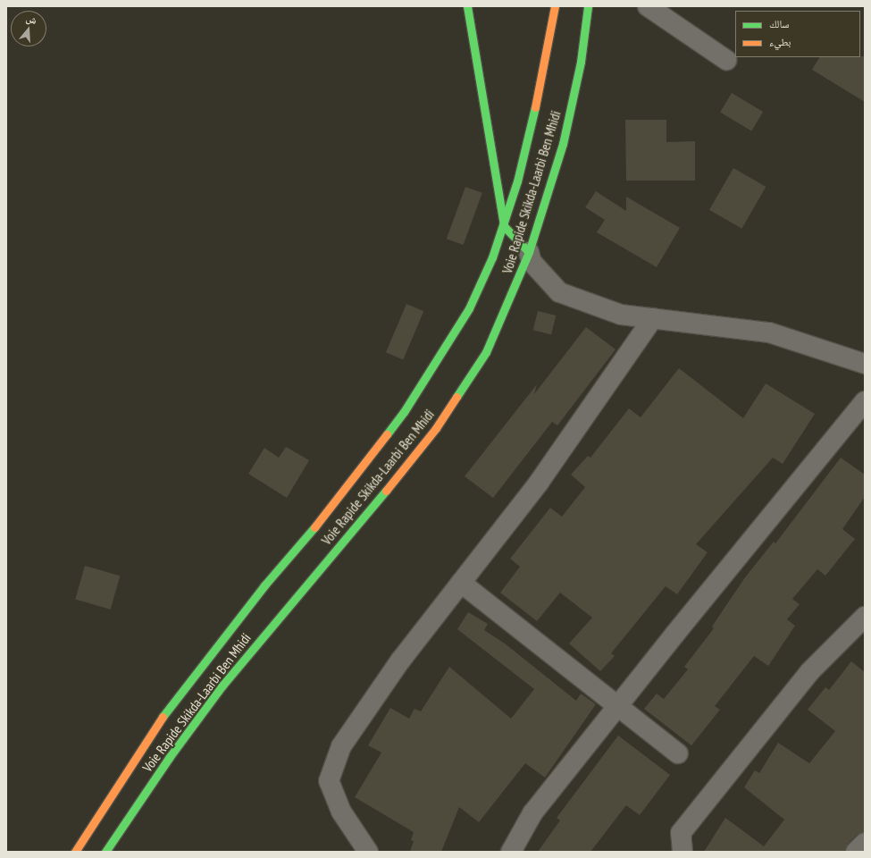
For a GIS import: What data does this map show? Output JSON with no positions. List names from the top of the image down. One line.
{"streets":{"main road":["Voie Rapide Skikda-Laarbi Ben Mhidi"]},"legend":["سالك","بطيء"],"north":"top"}
